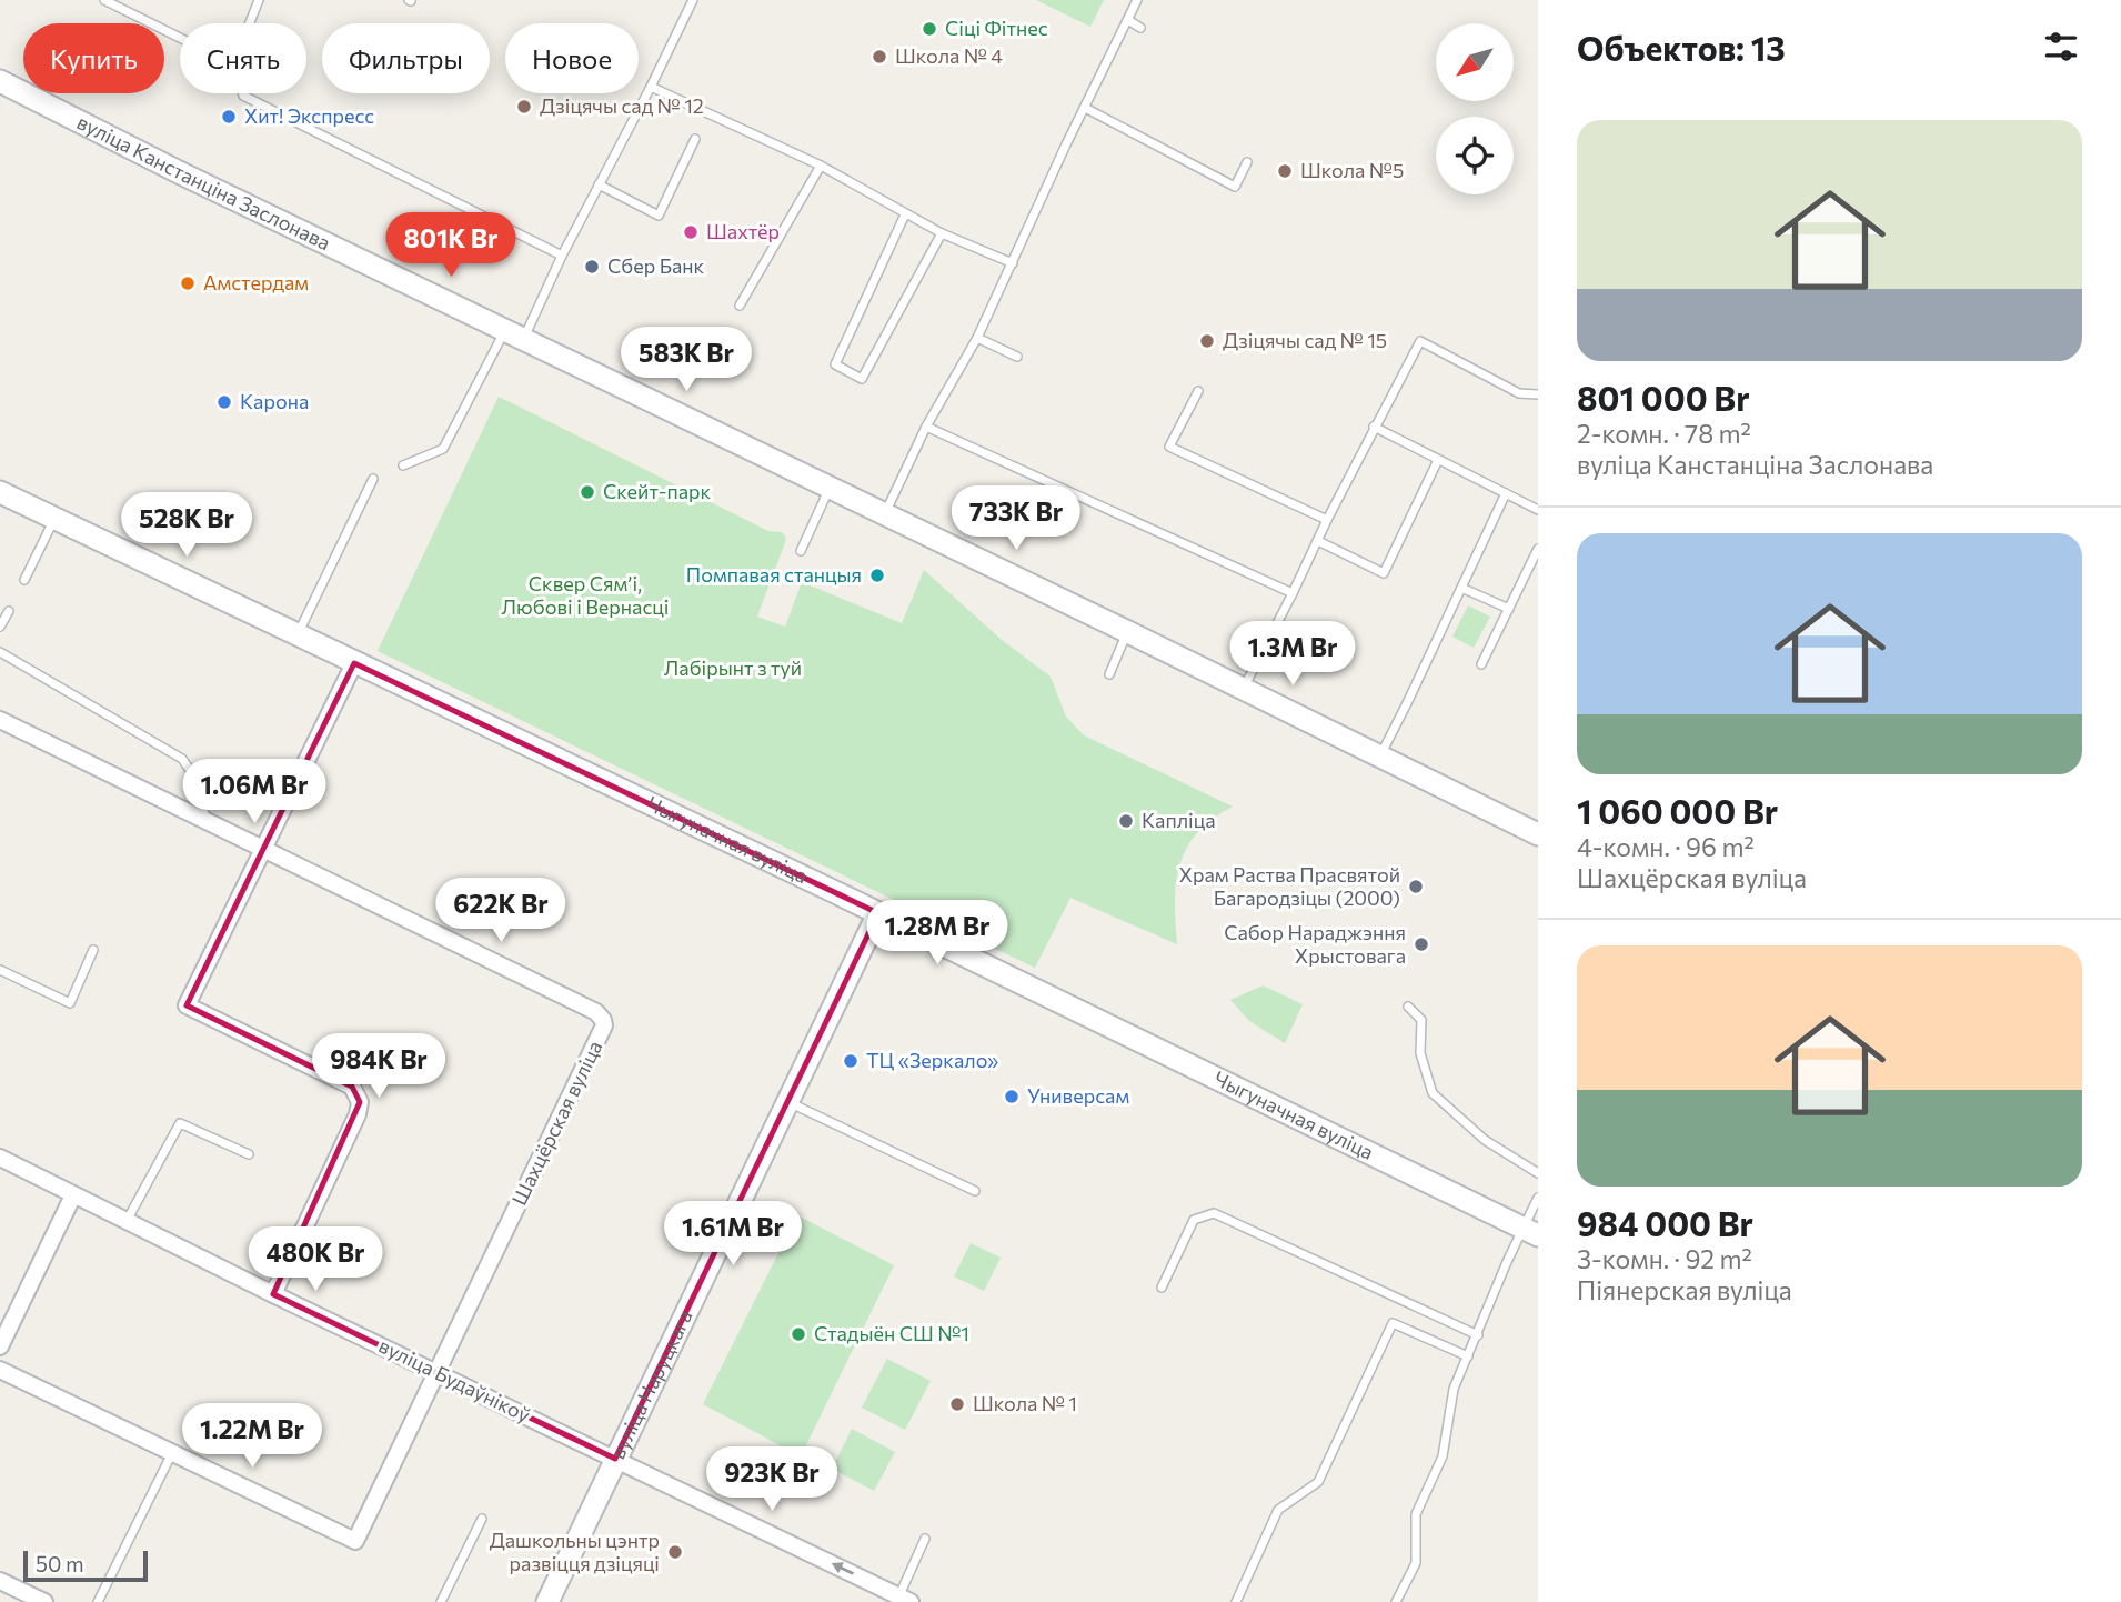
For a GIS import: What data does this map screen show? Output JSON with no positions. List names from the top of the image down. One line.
{"streets":{"main road":["вуліца Канстанціна Заслонава","Чыгуначная вуліца","вуліца Наруцкага"],"street":["Шахцёрская вуліца","вуліца Будаўнікоў"]},"crossings":[["Чыгуначная вуліца","вуліца Наруцкага"],["Шахцёрская вуліца","вуліца Будаўнікоў"],["вуліца Будаўнікоў","вуліца Наруцкага"]],"parks":["Сквер Сямʼі, Любові і Вернасці","Лабірынт з туй"],"places":["Сіці Фітнес","Школа № 4","Дзіцячы сад № 12","Хит! Экспресс","Школа №5","Шахтёр","Сбер Банк","Амстердам","Дзіцячы сад № 15","Карона","Скейт-парк","Помпавая станцыя","Капліца","Храм Раства Прасвятой Багародзіцы (2000)","Сабор Нараджэння Хрыстовага","ТЦ «Зеркало»","Универсам","Стадыён СШ №1","Школа № 1","Дашкольны цэнтр развіцця дзіцяці"],"scale_bar":"50 m","north":"bottom left","page":{"heading":"Объектов: 13","chip":["Купить","Снять","Фильтры","Новое"],"list":[{"name":"801 000 Br","note":"2-комн. · 78 m² · вуліца Канстанціна Заслонава"},{"name":"1 060 000 Br","note":"4-комн. · 96 m² · Шахцёрская вуліца"},{"name":"984 000 Br","note":"3-комн. · 92 m² · Піянерская вуліца"}],"price":["801K Br","583K Br","733K Br","528K Br","1.3M Br","1.06M Br","622K Br","1.28M Br","984K Br","1.61M Br","480K Br","1.22M Br","923K Br"],"scale":"50 m"}}
